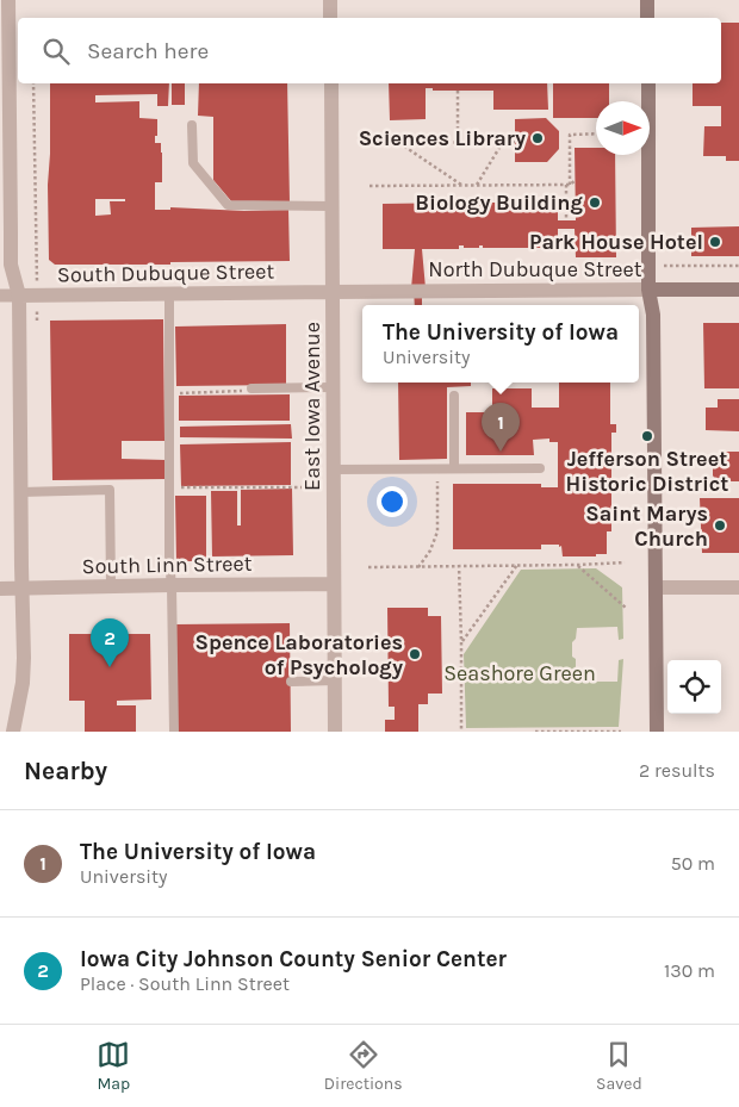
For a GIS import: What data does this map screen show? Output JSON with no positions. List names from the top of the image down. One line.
{"streets":{"main road":["North Dubuque Street"],"street":["South Dubuque Street","East Iowa Avenue","South Linn Street"]},"crossings":[["North Dubuque Street","South Dubuque Street"],["North Dubuque Street","East Iowa Avenue"],["South Dubuque Street","East Iowa Avenue"],["East Iowa Avenue","South Linn Street"]],"parks":["Seashore Green"],"places":["Sciences Library","Biology Building","Park House Hotel","Jefferson Street Historic District","Saint Marys Church","Spence Laboratories of Psychology"],"north":"right","page":{"search":"Search here","popup":["The University of Iowa","University"],"pins":["1","2"],"heading":["Nearby","2 results"],"list":[{"mark":"1","name":"The University of Iowa","note":"University","value":"50 m"},{"mark":"2","name":"Iowa City Johnson County Senior Center","note":"Place · South Linn Street","value":"130 m"}],"nav":["Map","Directions","Saved"]}}
